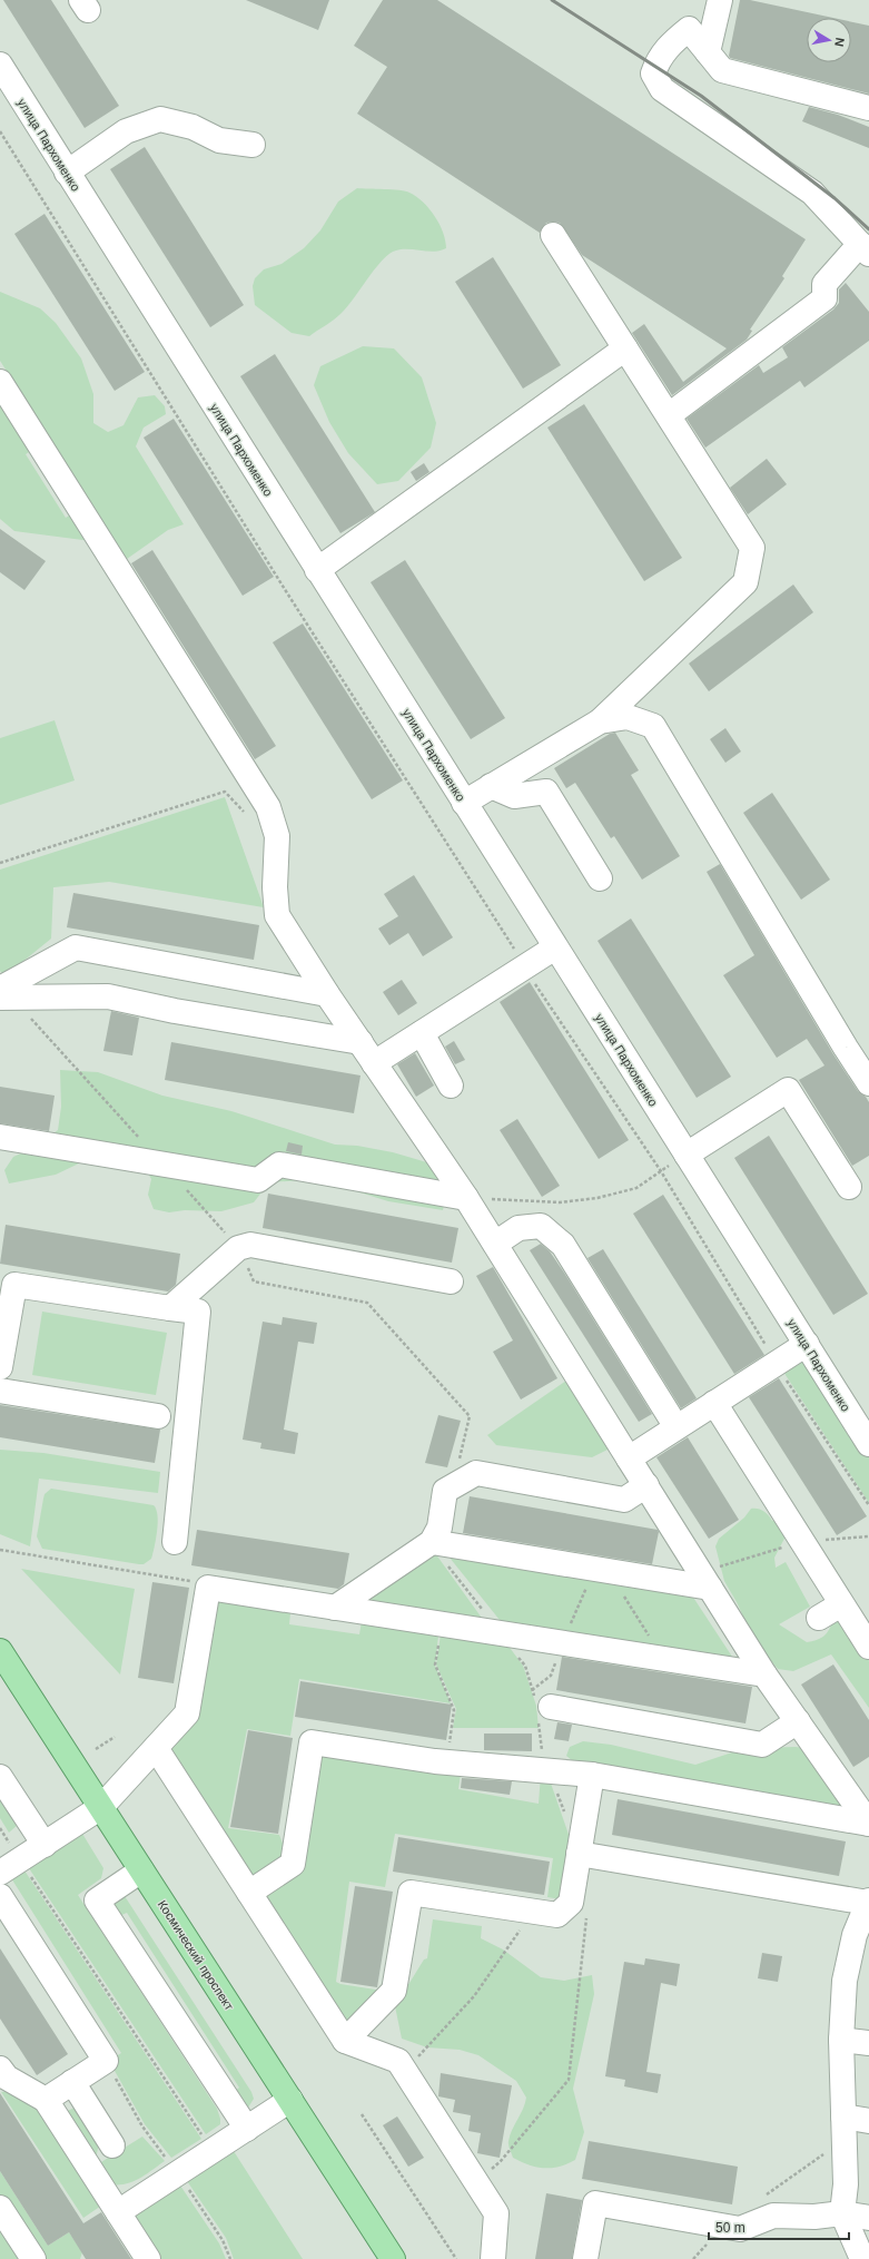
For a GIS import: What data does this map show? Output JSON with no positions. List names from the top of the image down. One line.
{"streets":{"main road":["Космический проспект"],"street":["улица Пархоменко"]},"scale_bar":"50 m","north":"right"}
